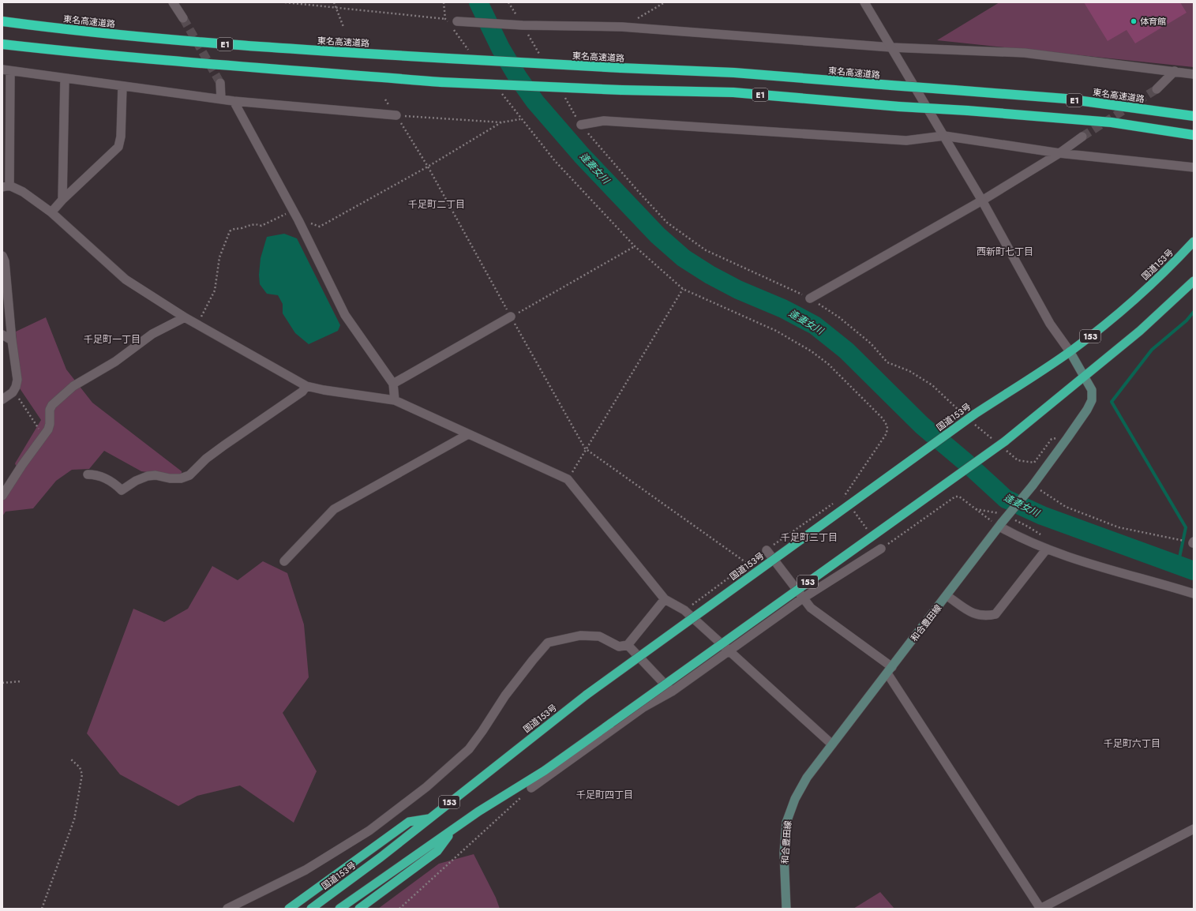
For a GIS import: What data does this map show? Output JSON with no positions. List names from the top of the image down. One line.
{"streets":{"highway":["東名高速道路","E1","国道153号","153"],"main road":["和合豊田線"]},"crossings":[["国道153号","和合豊田線"],["153","和合豊田線"]],"districts":["千足町二丁目","西新町七丁目","千足町一丁目","千足町三丁目","千足町六丁目","千足町四丁目"],"water":["逢妻女川"],"places":["体育館"]}
